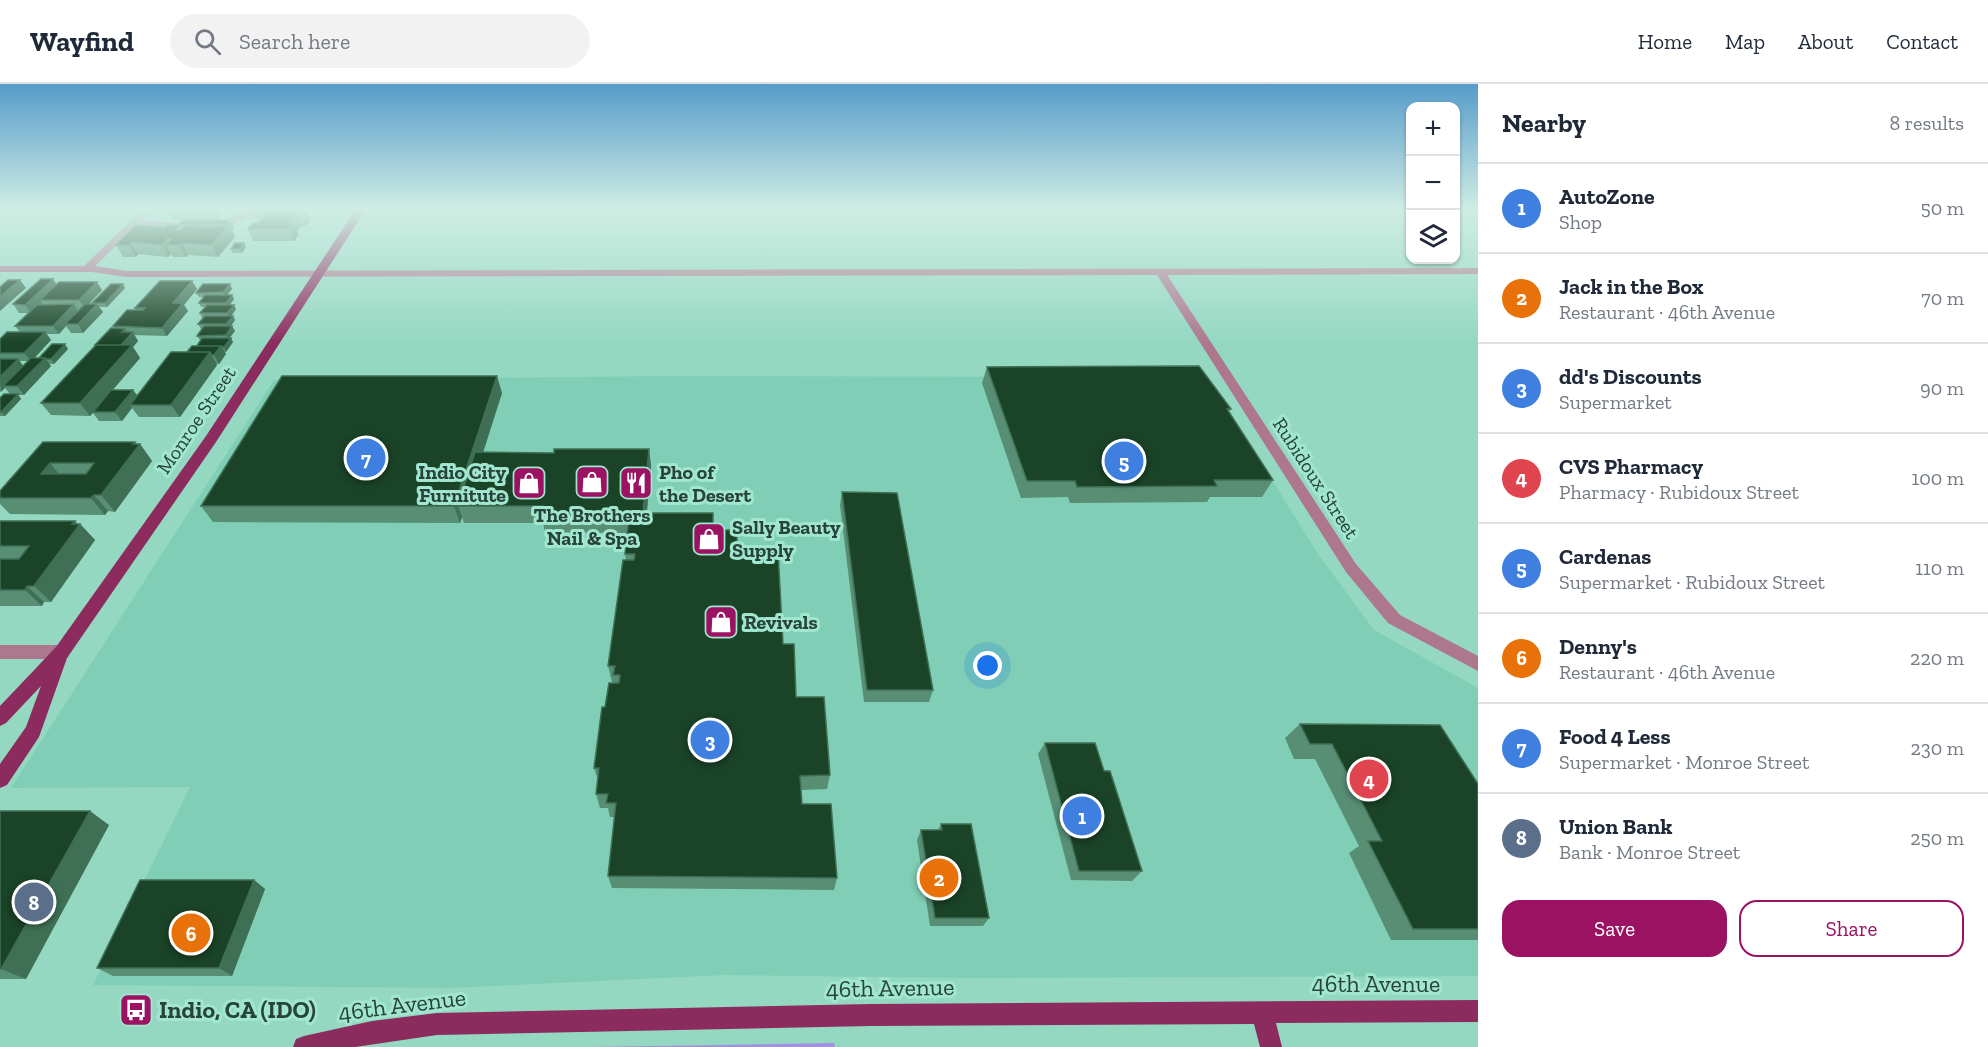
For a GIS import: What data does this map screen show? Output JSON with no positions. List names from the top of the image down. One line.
{"streets":{"main road":["Monroe Street","46th Avenue"],"street":["Rubidoux Street"]},"places":{"shop":["The Brothers Nail & Spa","Indio City Furnitute","Sally Beauty Supply","Revivals"],"restaurant":["Pho of the Desert"],"bus stop":["Indio, CA (IDO)"]},"page":{"header":"Wayfind","search":"Search here","nav":["Home","Map","About","Contact"],"heading":["Nearby","8 results"],"map_buttons":["+","−"],"list":[{"mark":"1","name":"AutoZone","note":"Shop","value":"50 m"},{"mark":"2","name":"Jack in the Box","note":"Restaurant · 46th Avenue","value":"70 m"},{"mark":"3","name":"dd's Discounts","note":"Supermarket","value":"90 m"},{"mark":"4","name":"CVS Pharmacy","note":"Pharmacy · Rubidoux Street","value":"100 m"},{"mark":"5","name":"Cardenas","note":"Supermarket · Rubidoux Street","value":"110 m"},{"mark":"6","name":"Denny's","note":"Restaurant · 46th Avenue","value":"220 m"},{"mark":"7","name":"Food 4 Less","note":"Supermarket · Monroe Street","value":"230 m"},{"mark":"8","name":"Union Bank","note":"Bank · Monroe Street","value":"250 m"}],"pins":["7","5","3","4","1","2","8","6"],"buttons":["Save","Share"]}}
